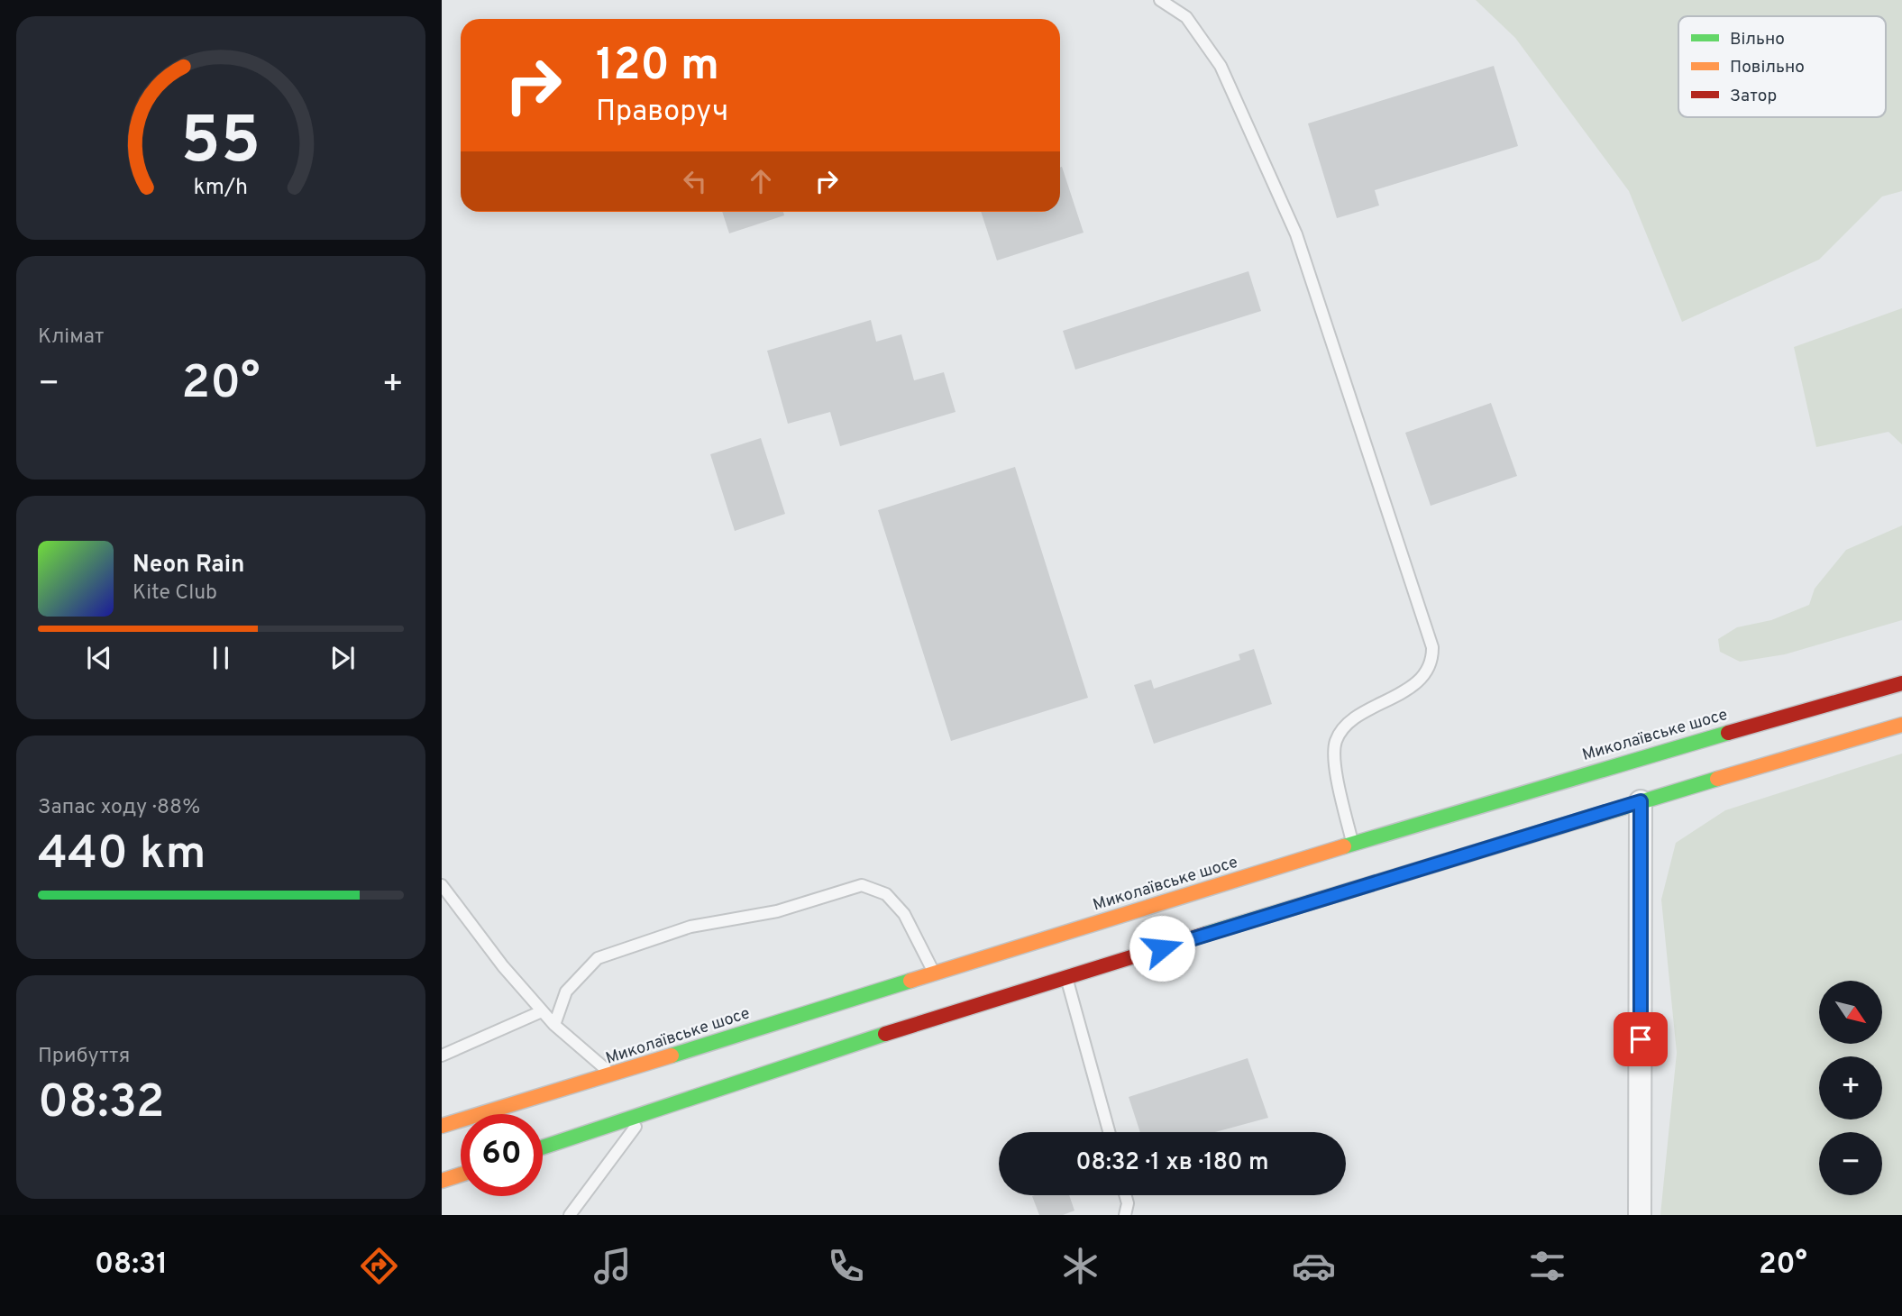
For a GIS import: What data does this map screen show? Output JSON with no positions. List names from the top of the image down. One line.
{"streets":{"main road":["Миколаївське шосе"]},"legend":["Вільно","Повільно","Затор"],"north":"bottom right","page":{"turn":["120 m","Праворуч"],"tile":["Клімат",["Запас ходу · 88%","440 km"],["Прибуття","08:32"]],"heat":["−","20°","+"],"song":["Neon Rain","Kite Club"],"map_buttons":["+","−"],"limit":"60","trip":"08:32 · 1 хв · 180 m","tabs":["08:31","20°"],"gauge":["55","km/h"]}}
